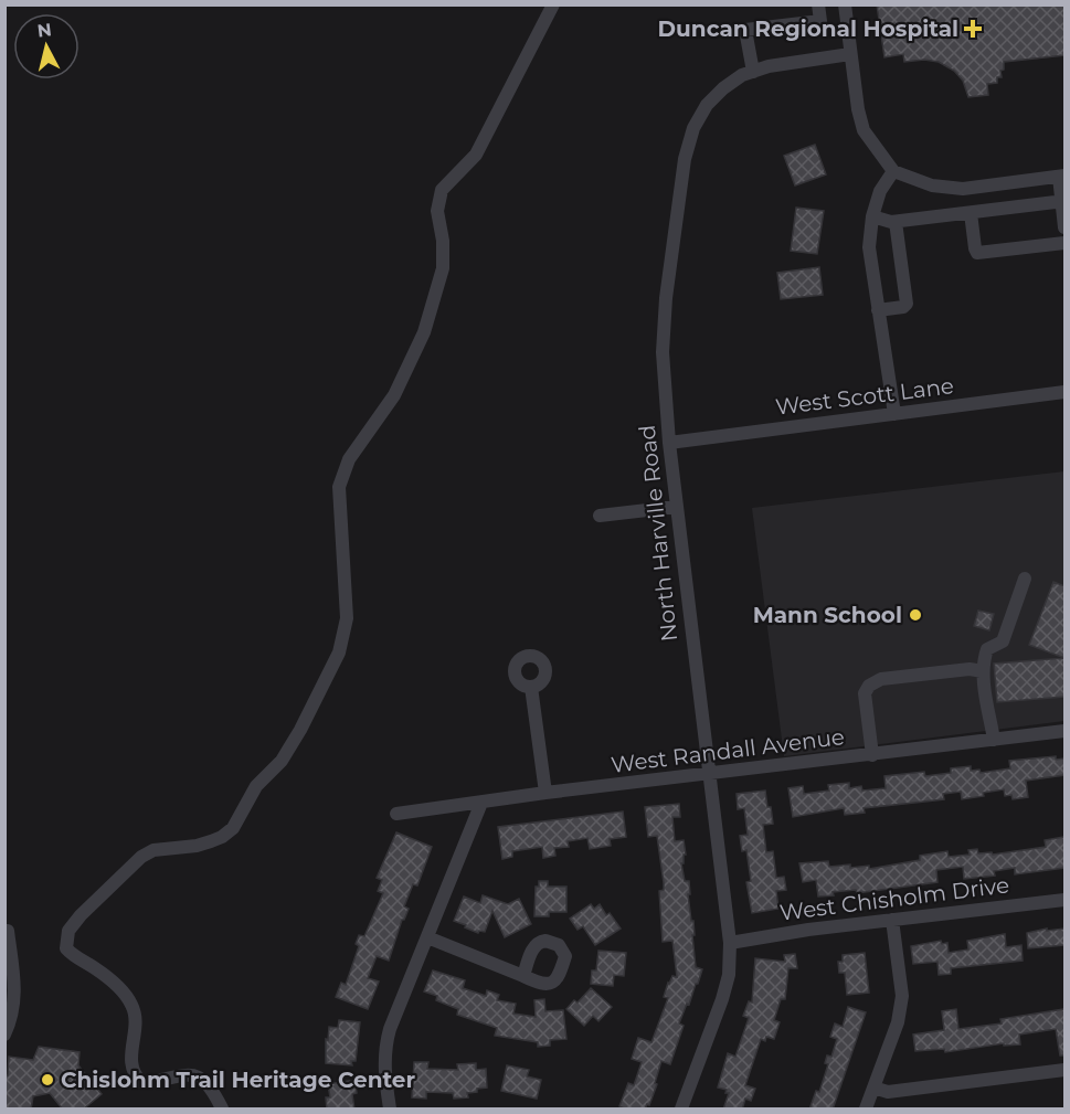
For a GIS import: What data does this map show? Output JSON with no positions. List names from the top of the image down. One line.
{"streets":{"street":["West Scott Lane","North Harville Road","West Randall Avenue","West Chisholm Drive"]},"crossings":[["West Scott Lane","North Harville Road"],["North Harville Road","West Randall Avenue"],["North Harville Road","West Chisholm Drive"]],"places":{"health":["Duncan Regional Hospital"],"other":["Mann School","Chislohm Trail Heritage Center"]},"north":"top"}
